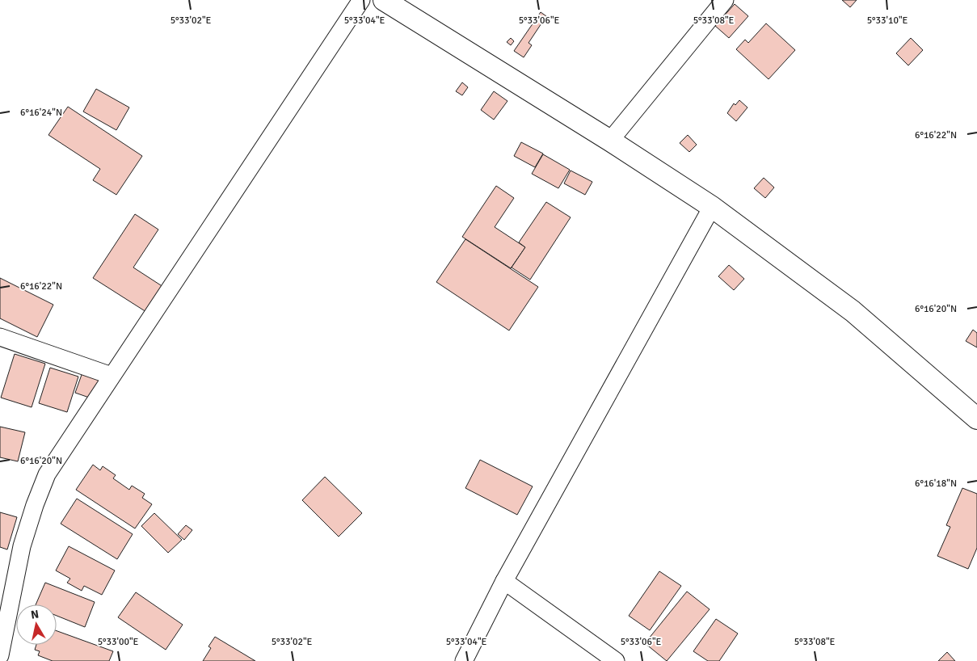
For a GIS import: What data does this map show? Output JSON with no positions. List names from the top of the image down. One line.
{"north":"top","coordinates":["5°33'02\"E","5°33'04\"E","5°33'06\"E","5°33'08\"E","5°33'10\"E","6°16'24\"N","6°16'22\"N","6°16'20\"N","6°16'18\"N","5°33'00\"E"]}
